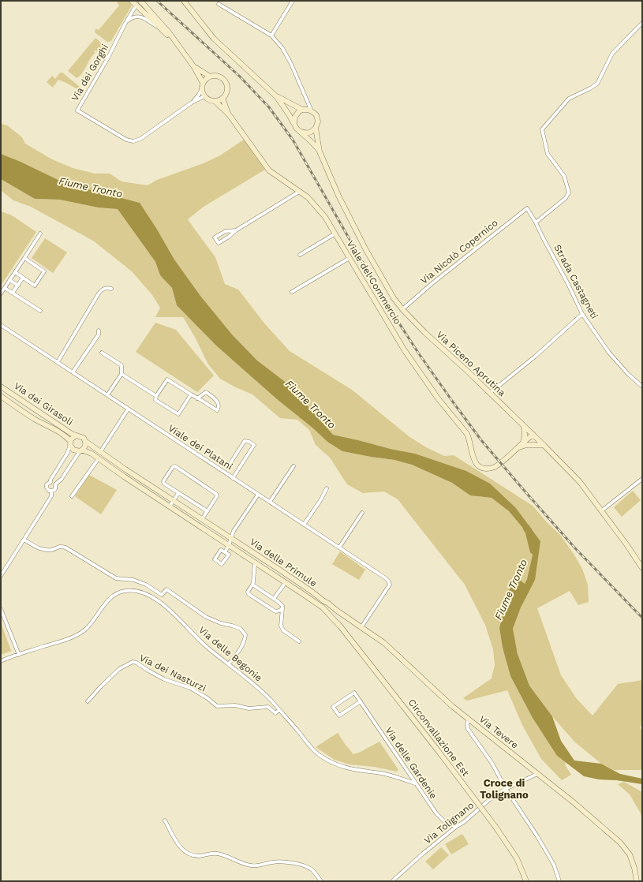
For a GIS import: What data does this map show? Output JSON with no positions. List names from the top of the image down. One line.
{"streets":{"main road":["Viale del Commercio","Via Piceno Aprutina","Via dei Girasoli","Via delle Primule","Via Tevere","Circonvallazione Est"],"street":["Via dei Gorghi","Via Nicolò Copernico","Strada Castagneti","Viale dei Platani","Via delle Begonie","Via dei Nasturzi","Via delle Gardenie","Via Tolignano"]},"crossings":[["Via dei Gorghi","Viale del Commercio"],["Via Nicolò Copernico","Strada Castagneti"],["Via Nicolò Copernico","Via Piceno Aprutina"],["Viale del Commercio","Via Piceno Aprutina"],["Via dei Girasoli","Via delle Primule"],["Viale dei Platani","Via Tevere"],["Via delle Primule","Via Tevere"],["Via delle Primule","Circonvallazione Est"],["Via delle Begonie","Via dei Nasturzi"],["Via delle Begonie","Via delle Gardenie"],["Via Tevere","Circonvallazione Est"],["Via Tevere","Via Tolignano"],["Via delle Gardenie","Via Tolignano"]],"districts":["Croce di Tolignano"],"water":["Fiume Tronto"]}
